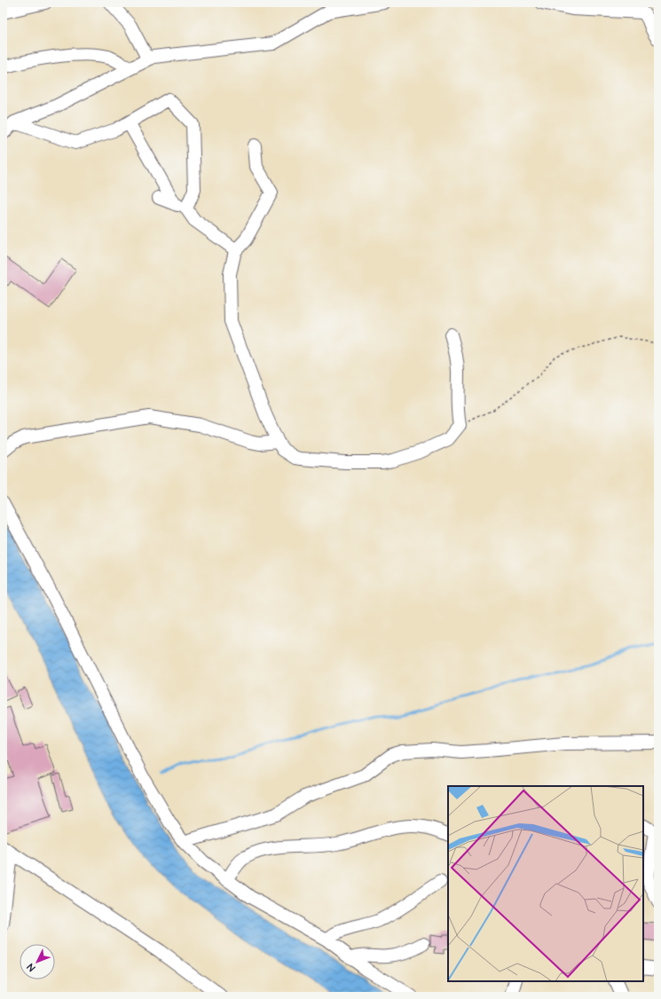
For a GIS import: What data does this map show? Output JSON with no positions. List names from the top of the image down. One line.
{"north":"bottom left"}
